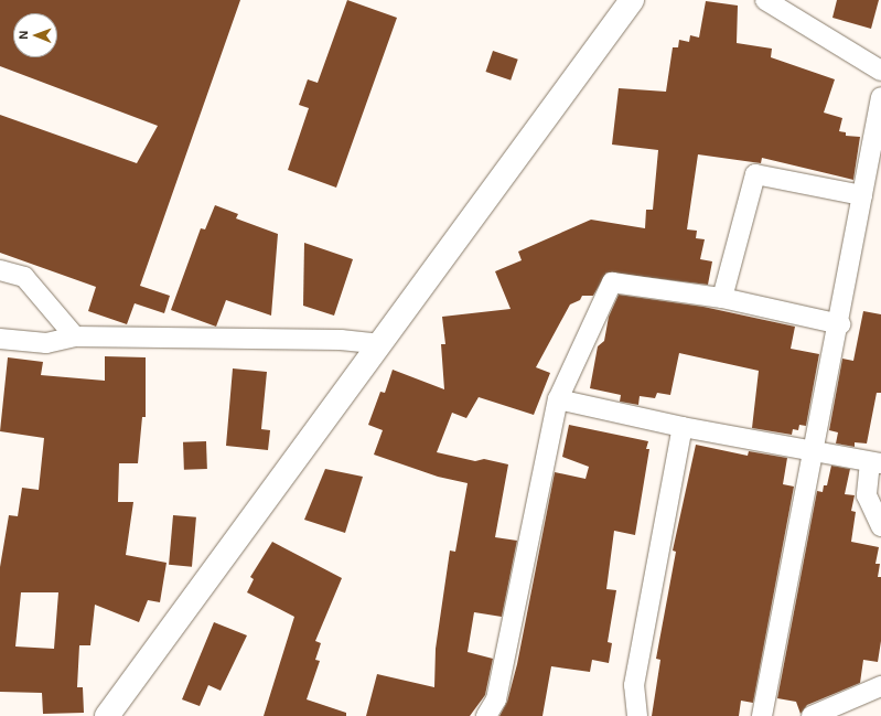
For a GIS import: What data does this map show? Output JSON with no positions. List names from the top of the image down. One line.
{"north":"left"}
